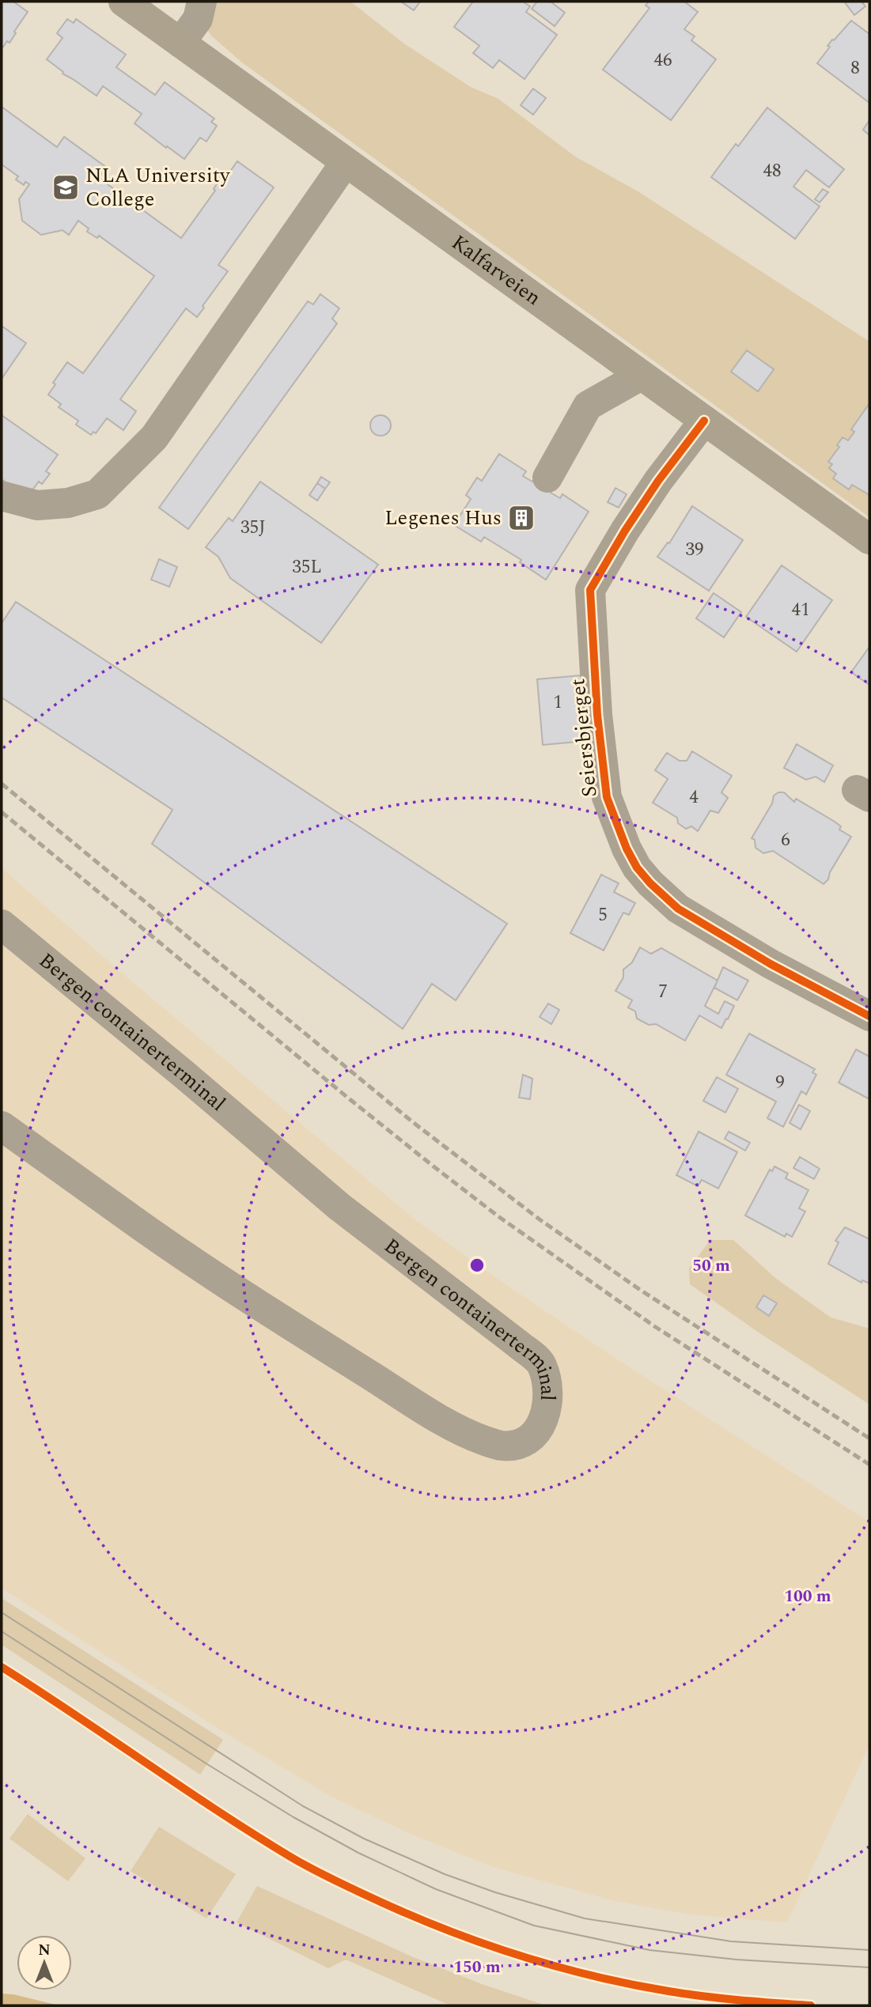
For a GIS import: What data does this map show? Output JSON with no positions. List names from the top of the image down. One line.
{"streets":{"main road":["Kalfarveien"],"street":["Seiersbjerget","Bergen containerterminal"]},"crossings":[["Kalfarveien","Seiersbjerget"]],"places":{"school or university":["NLA University College"],"building":["Legenes Hus"]},"house_numbers":["46","8","48","35J","39","35L","41","1","4","6","5","7","9"],"north":"top","rings":["50 m","100 m","150 m"]}
